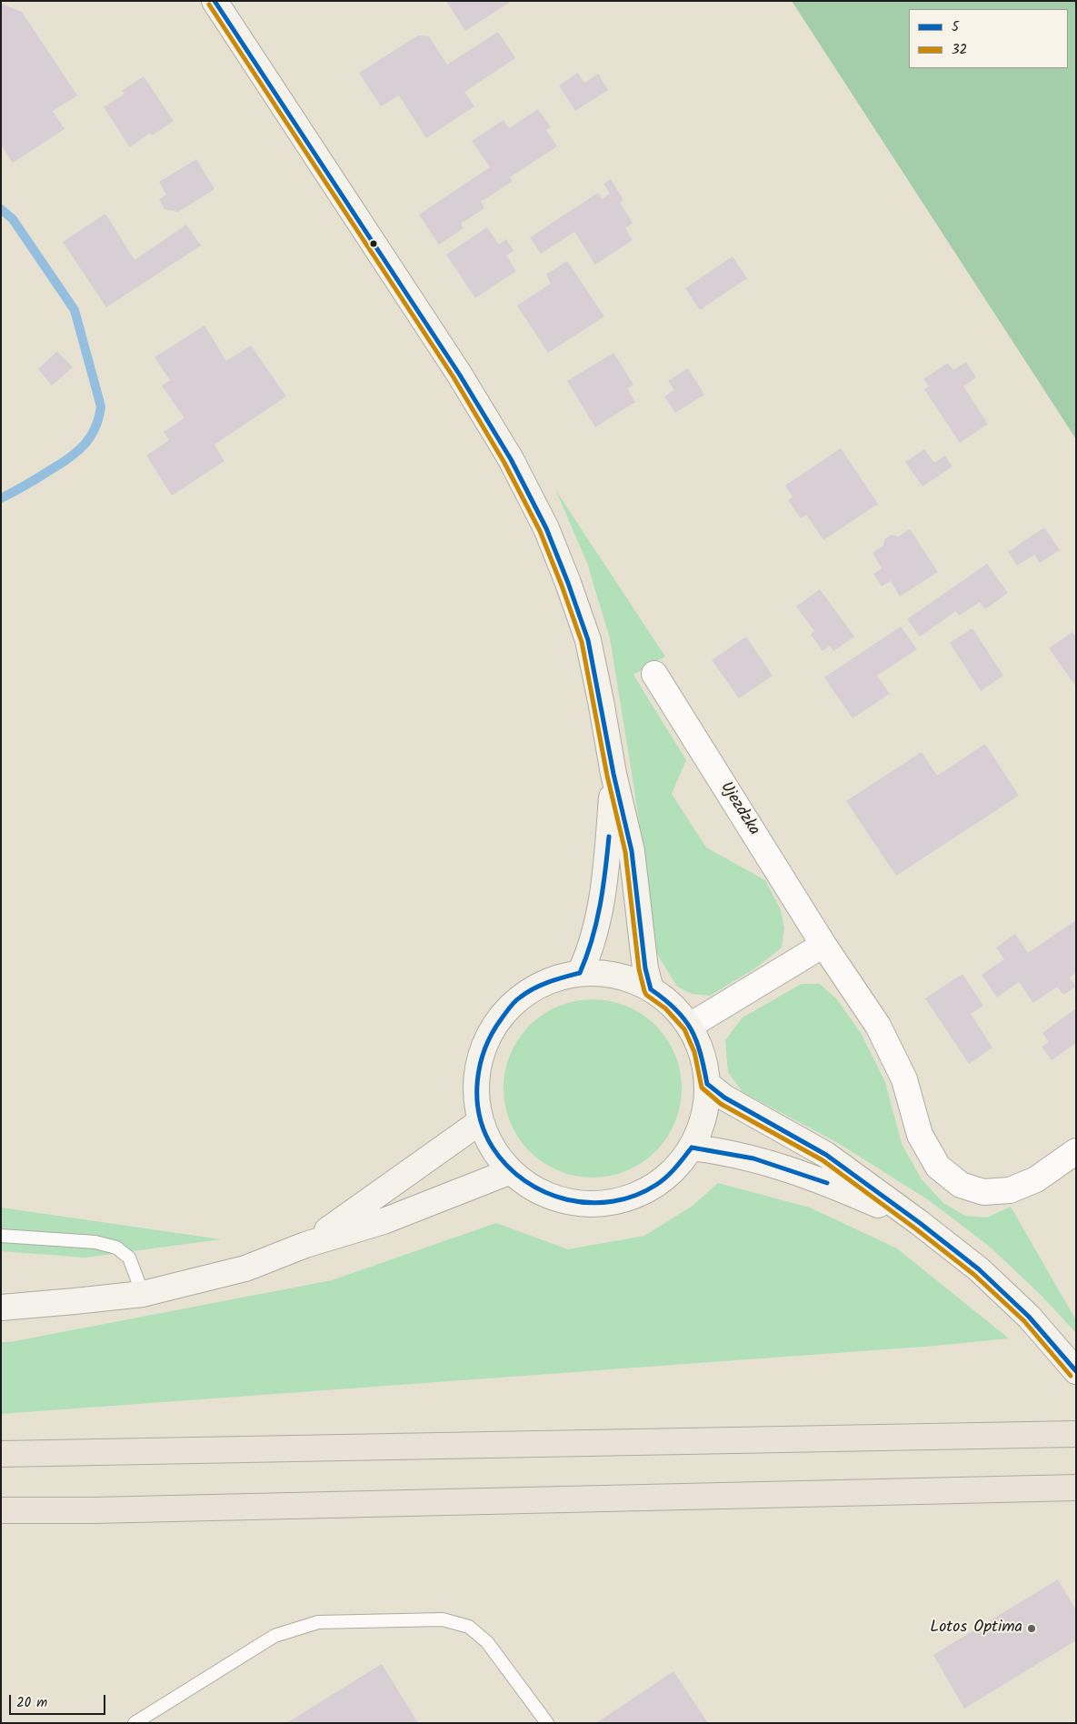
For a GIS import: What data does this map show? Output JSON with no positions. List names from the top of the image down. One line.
{"streets":{"street":["Ujezdzka"]},"places":["Lotos Optima"],"lines":["transit line 5","transit line 32"],"legend":["5","32"],"scale_bar":"20 m"}
